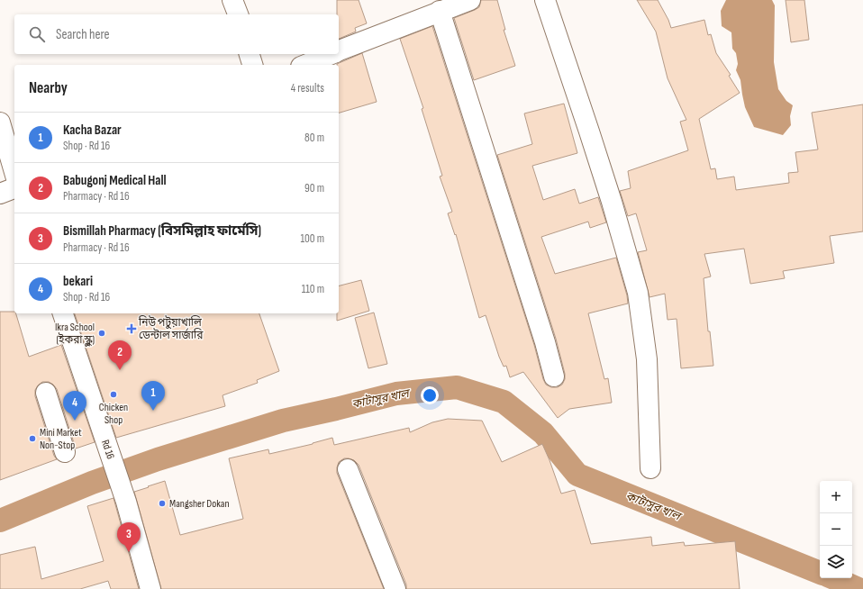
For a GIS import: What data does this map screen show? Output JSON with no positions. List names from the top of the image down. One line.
{"streets":{"street":["Rd 16"]},"water":["কাটাসুর খাল"],"places":{"health":["নিউ পটুয়াখালি ডেন্টাল সার্জারি"],"other":["Ikra School (ইকরা স্কুল)","Chicken Shop","Mini Market Non-Stop","Mangsher Dokan"]},"page":{"search":"Search here","heading":["Nearby","4 results"],"list":[{"mark":"1","name":"Kacha Bazar","note":"Shop · Rd 16","value":"80 m"},{"mark":"2","name":"Babugonj Medical Hall","note":"Pharmacy · Rd 16","value":"90 m"},{"mark":"3","name":"Bismillah Pharmacy (বিসমিল্লাহ ফার্মেসি)","note":"Pharmacy · Rd 16","value":"100 m"},{"mark":"4","name":"bekari","note":"Shop · Rd 16","value":"110 m"}],"pins":["2","1","4","3"],"map_buttons":["+","−"]}}
